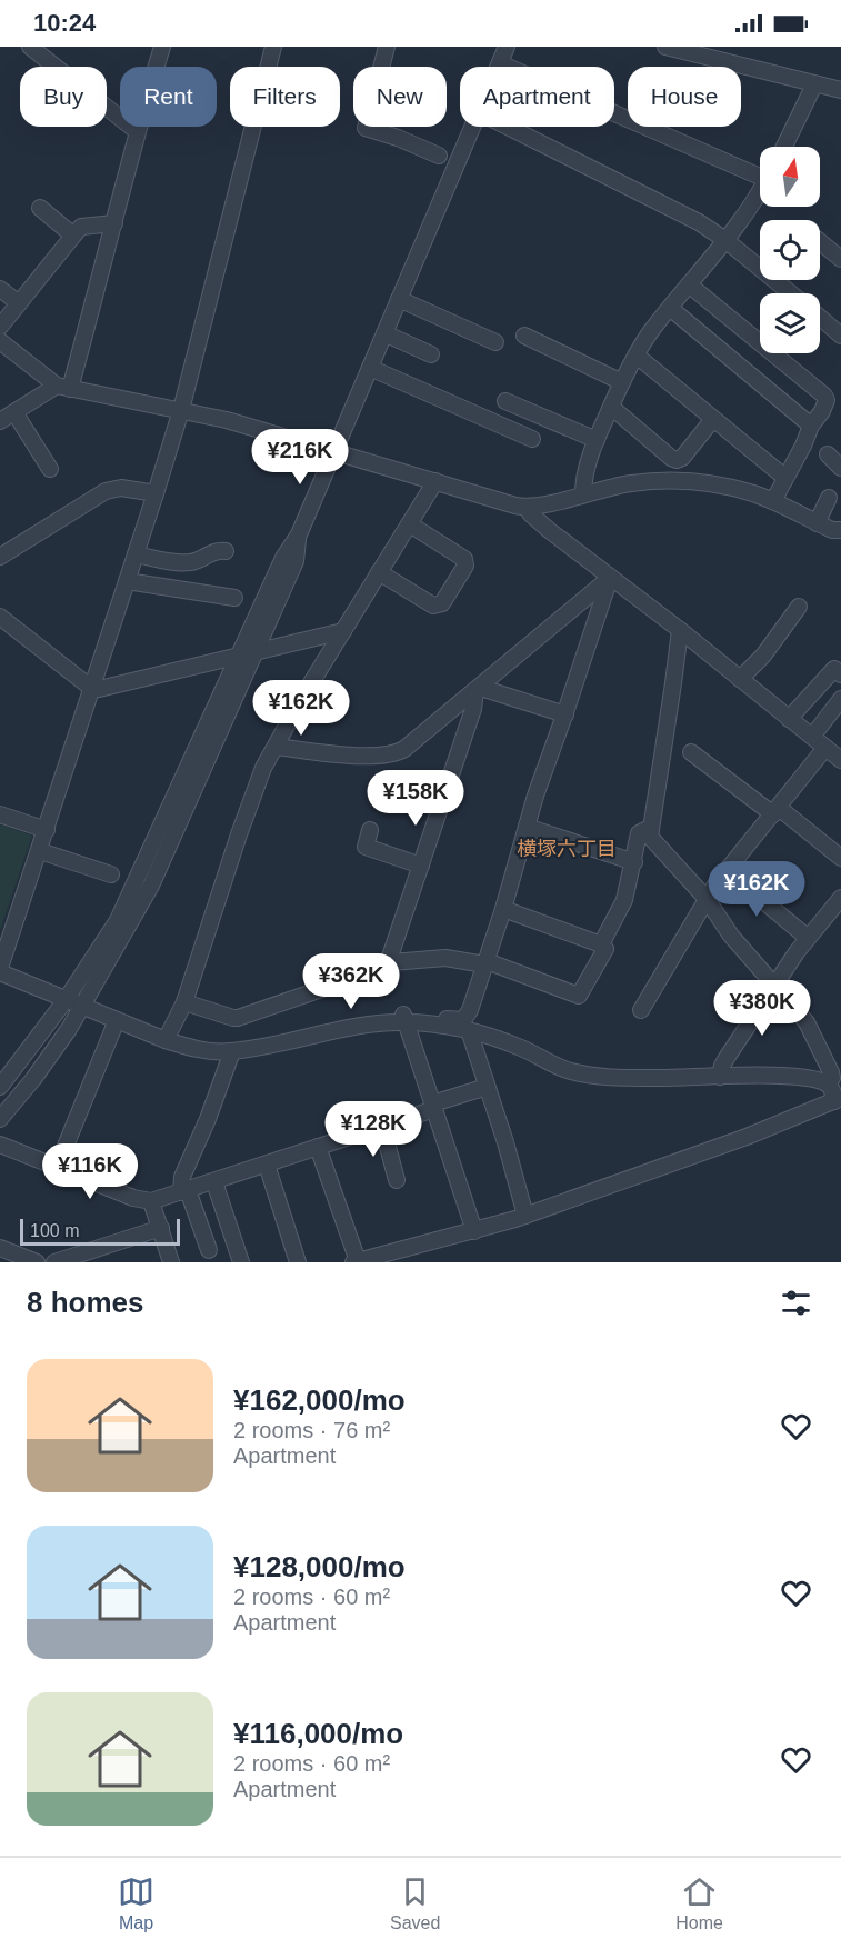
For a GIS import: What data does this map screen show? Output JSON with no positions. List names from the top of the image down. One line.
{"districts":["横塚六丁目"],"scale_bar":"100 m","north":"top","page":{"status":"10:24","chip":["Buy","Rent","Filters","New","Apartment","House"],"price":["¥216K","¥162K","¥158K","¥162K","¥362K","¥380K","¥128K","¥116K"],"scale":"100 m","heading":"8 homes","list":[{"name":"¥162,000/mo","note":"2 rooms · 76 m² · Apartment"},{"name":"¥128,000/mo","note":"2 rooms · 60 m² · Apartment"},{"name":"¥116,000/mo","note":"2 rooms · 60 m² · Apartment"}],"tabs":["Map","Saved","Home"]}}
